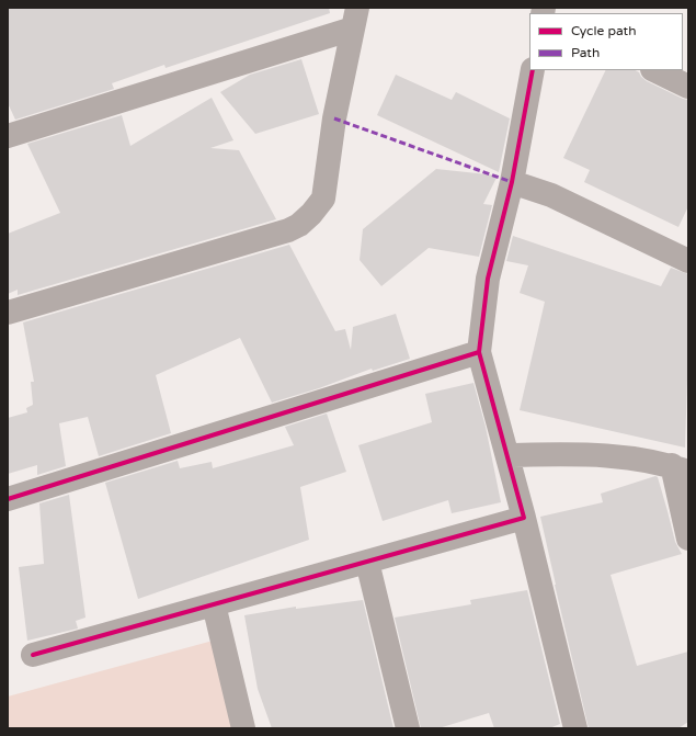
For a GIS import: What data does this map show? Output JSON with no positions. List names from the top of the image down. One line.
{"legend":["Cycle path","Path"]}
